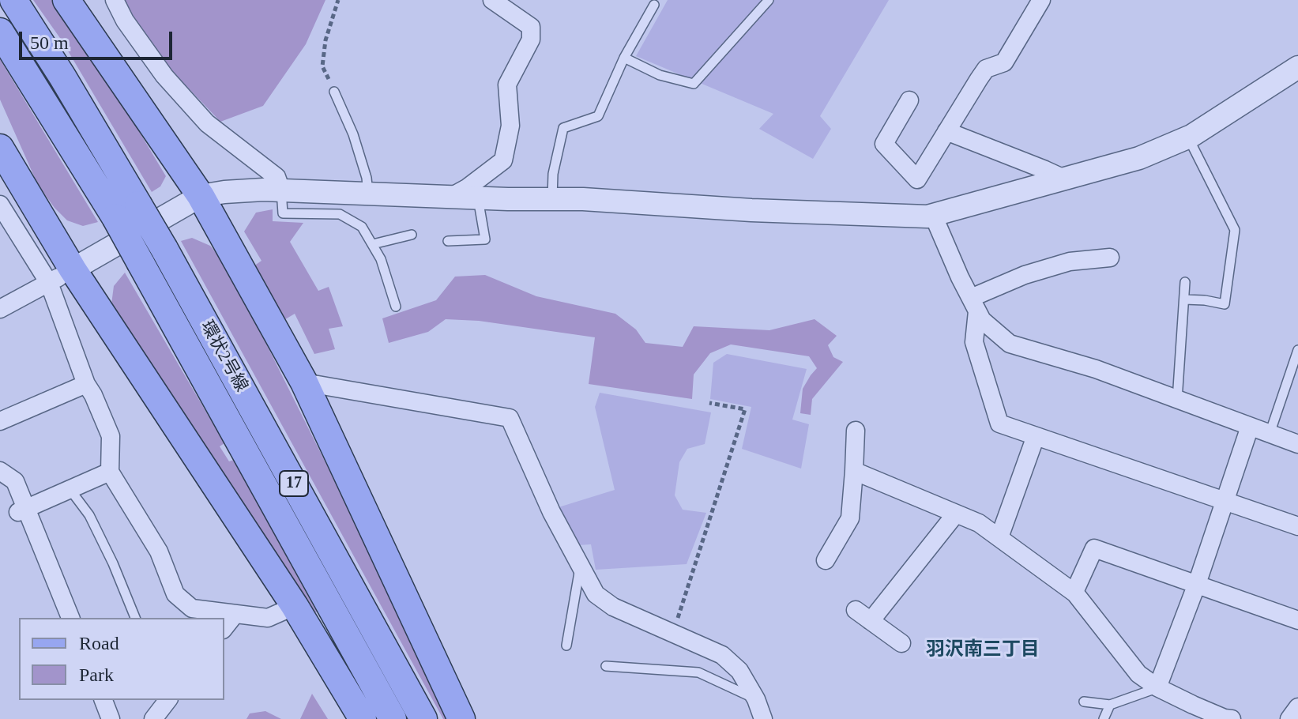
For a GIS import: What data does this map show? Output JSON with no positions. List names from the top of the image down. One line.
{"streets":{"main road":["環状2号線","17"]},"districts":["羽沢南三丁目"],"legend":["Road","Park"],"scale_bar":"50 m"}
